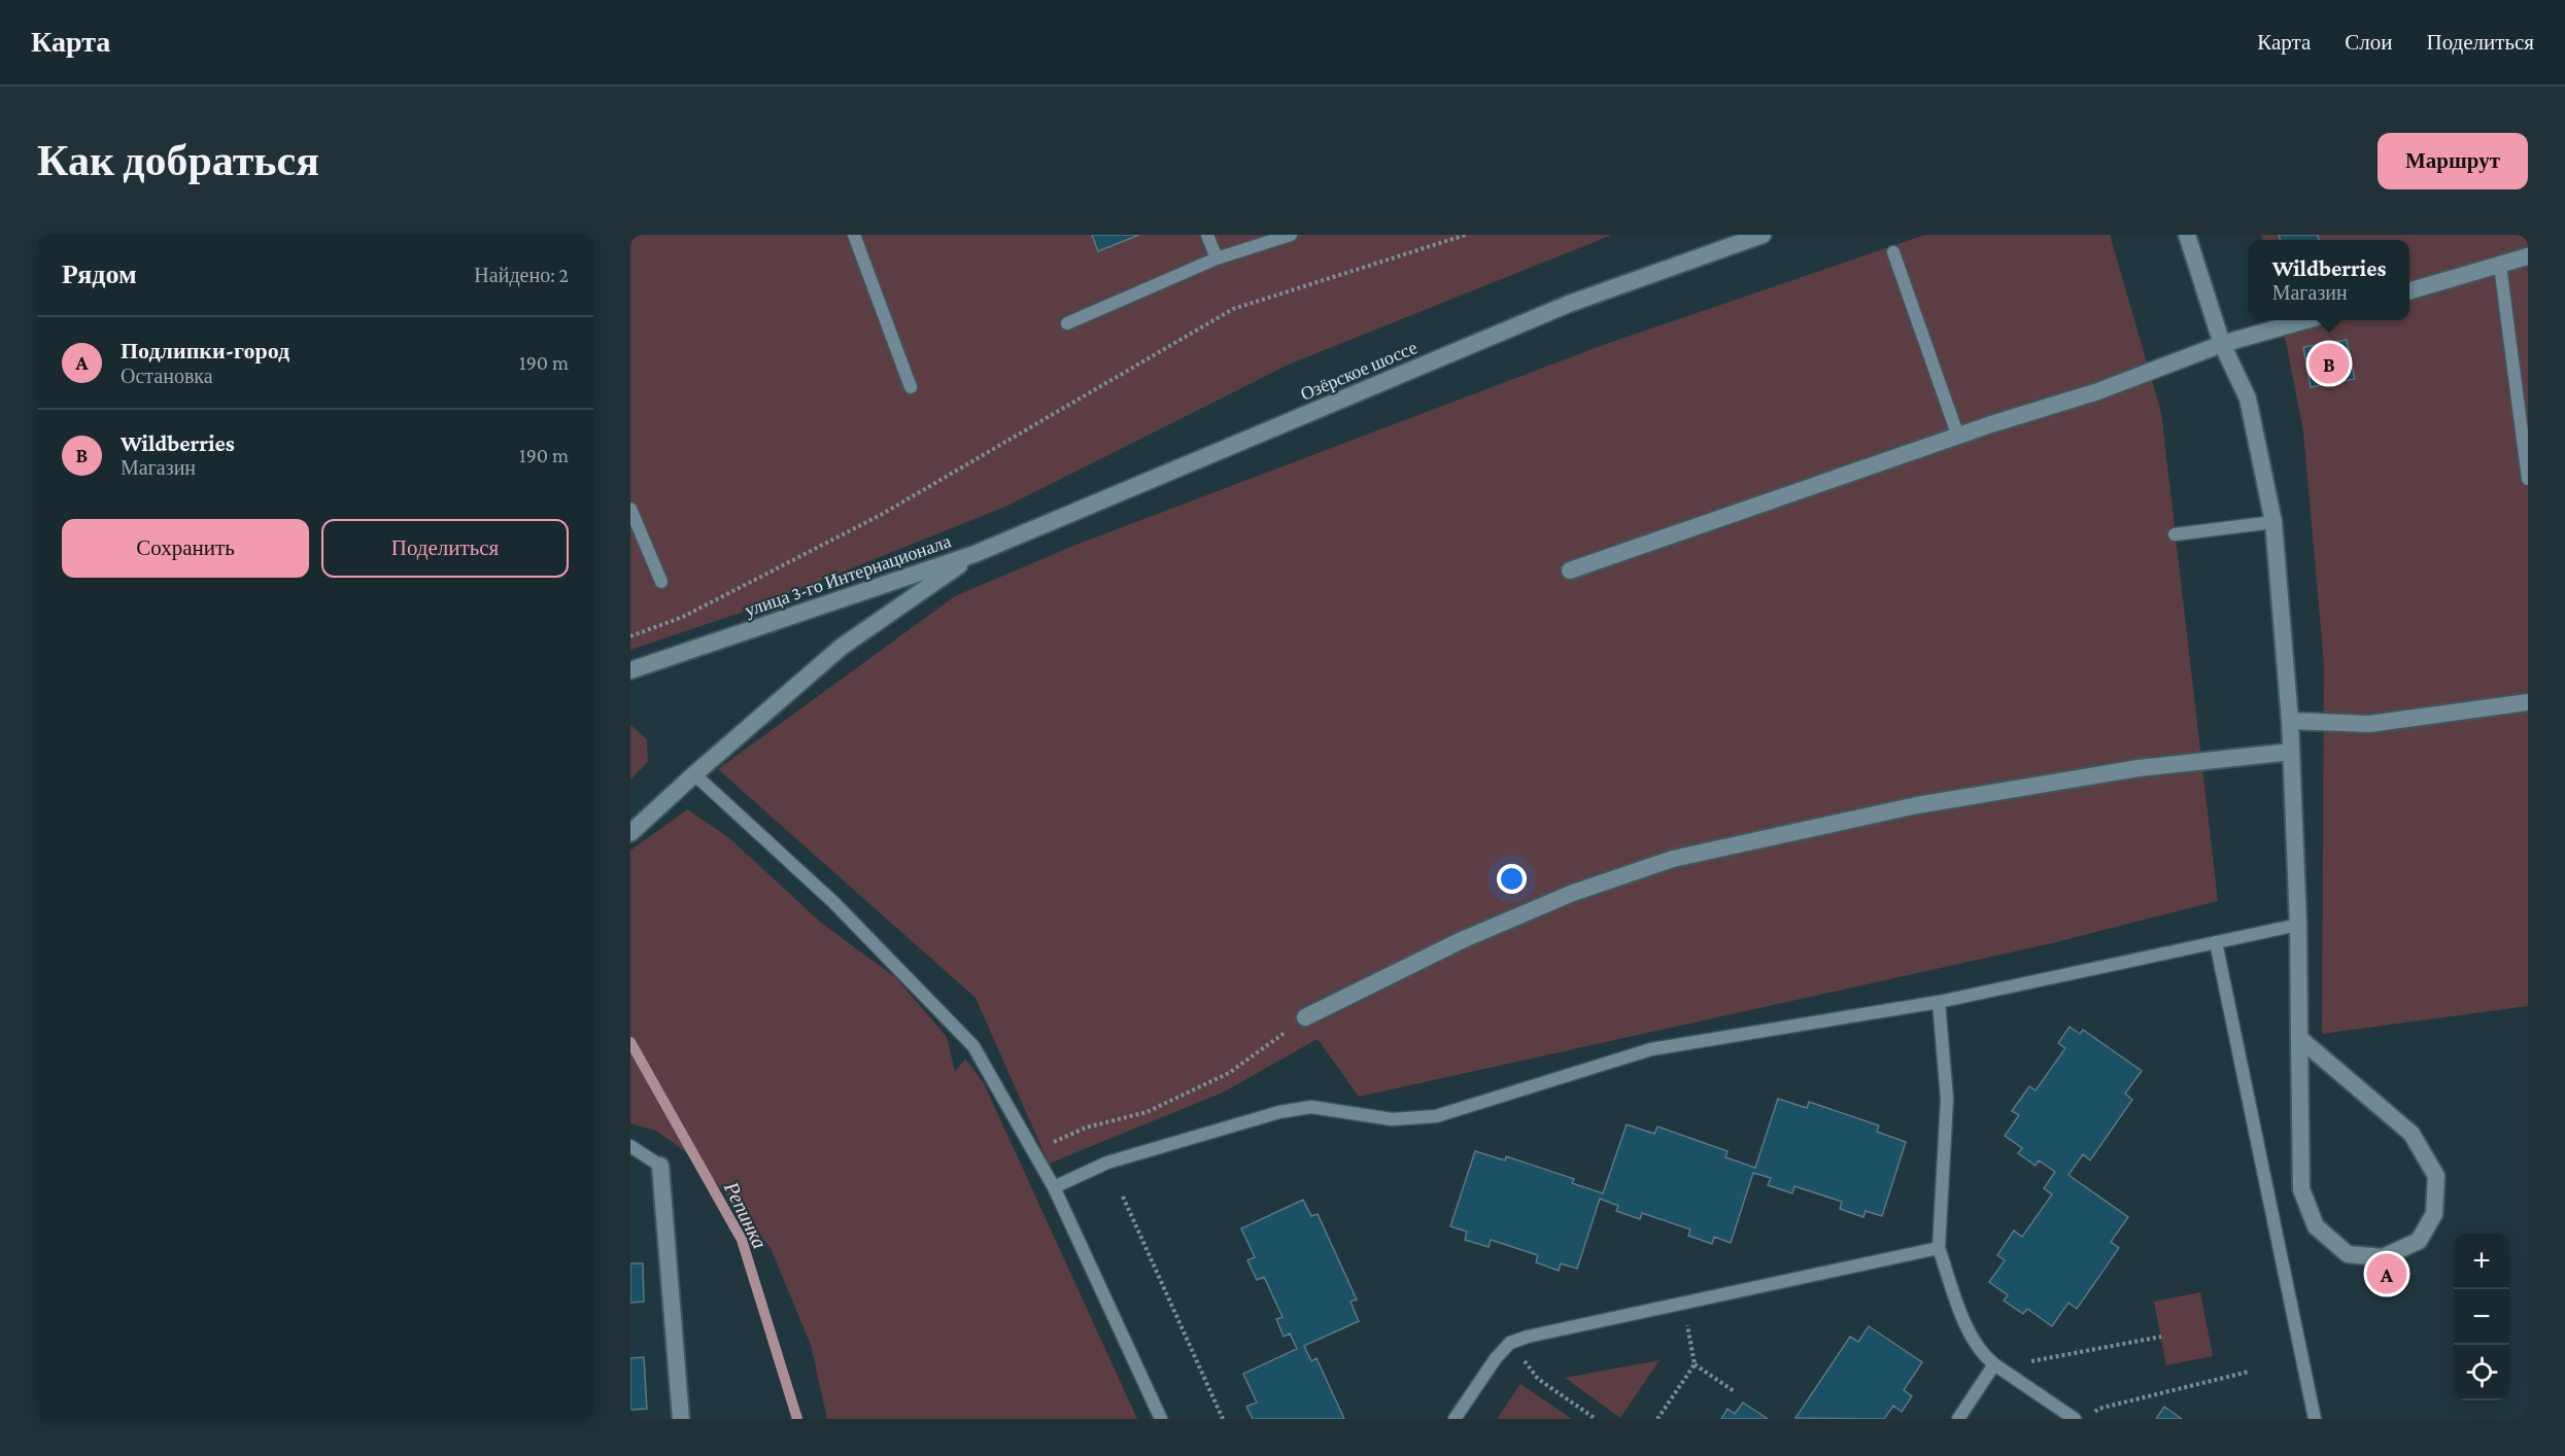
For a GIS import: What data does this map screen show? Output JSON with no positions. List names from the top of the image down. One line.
{"streets":{"street":["Озёрское шоссе","улица 3-го Интернационала"]},"crossings":[["Озёрское шоссе","улица 3-го Интернационала"]],"water":["Репинка"],"page":{"header":"Карта","nav":["Карта","Слои","Поделиться"],"buttons":["Маршрут",["Сохранить","Поделиться"]],"title":"Как добраться","heading":["Рядом","Найдено: 2"],"popup":["Wildberries","Магазин"],"list":[{"mark":"A","name":"Подлипки-город","note":"Остановка","value":"190 m"},{"mark":"B","name":"Wildberries","note":"Магазин","value":"190 m"}],"pins":["B","A"],"map_buttons":["+","−"]}}
